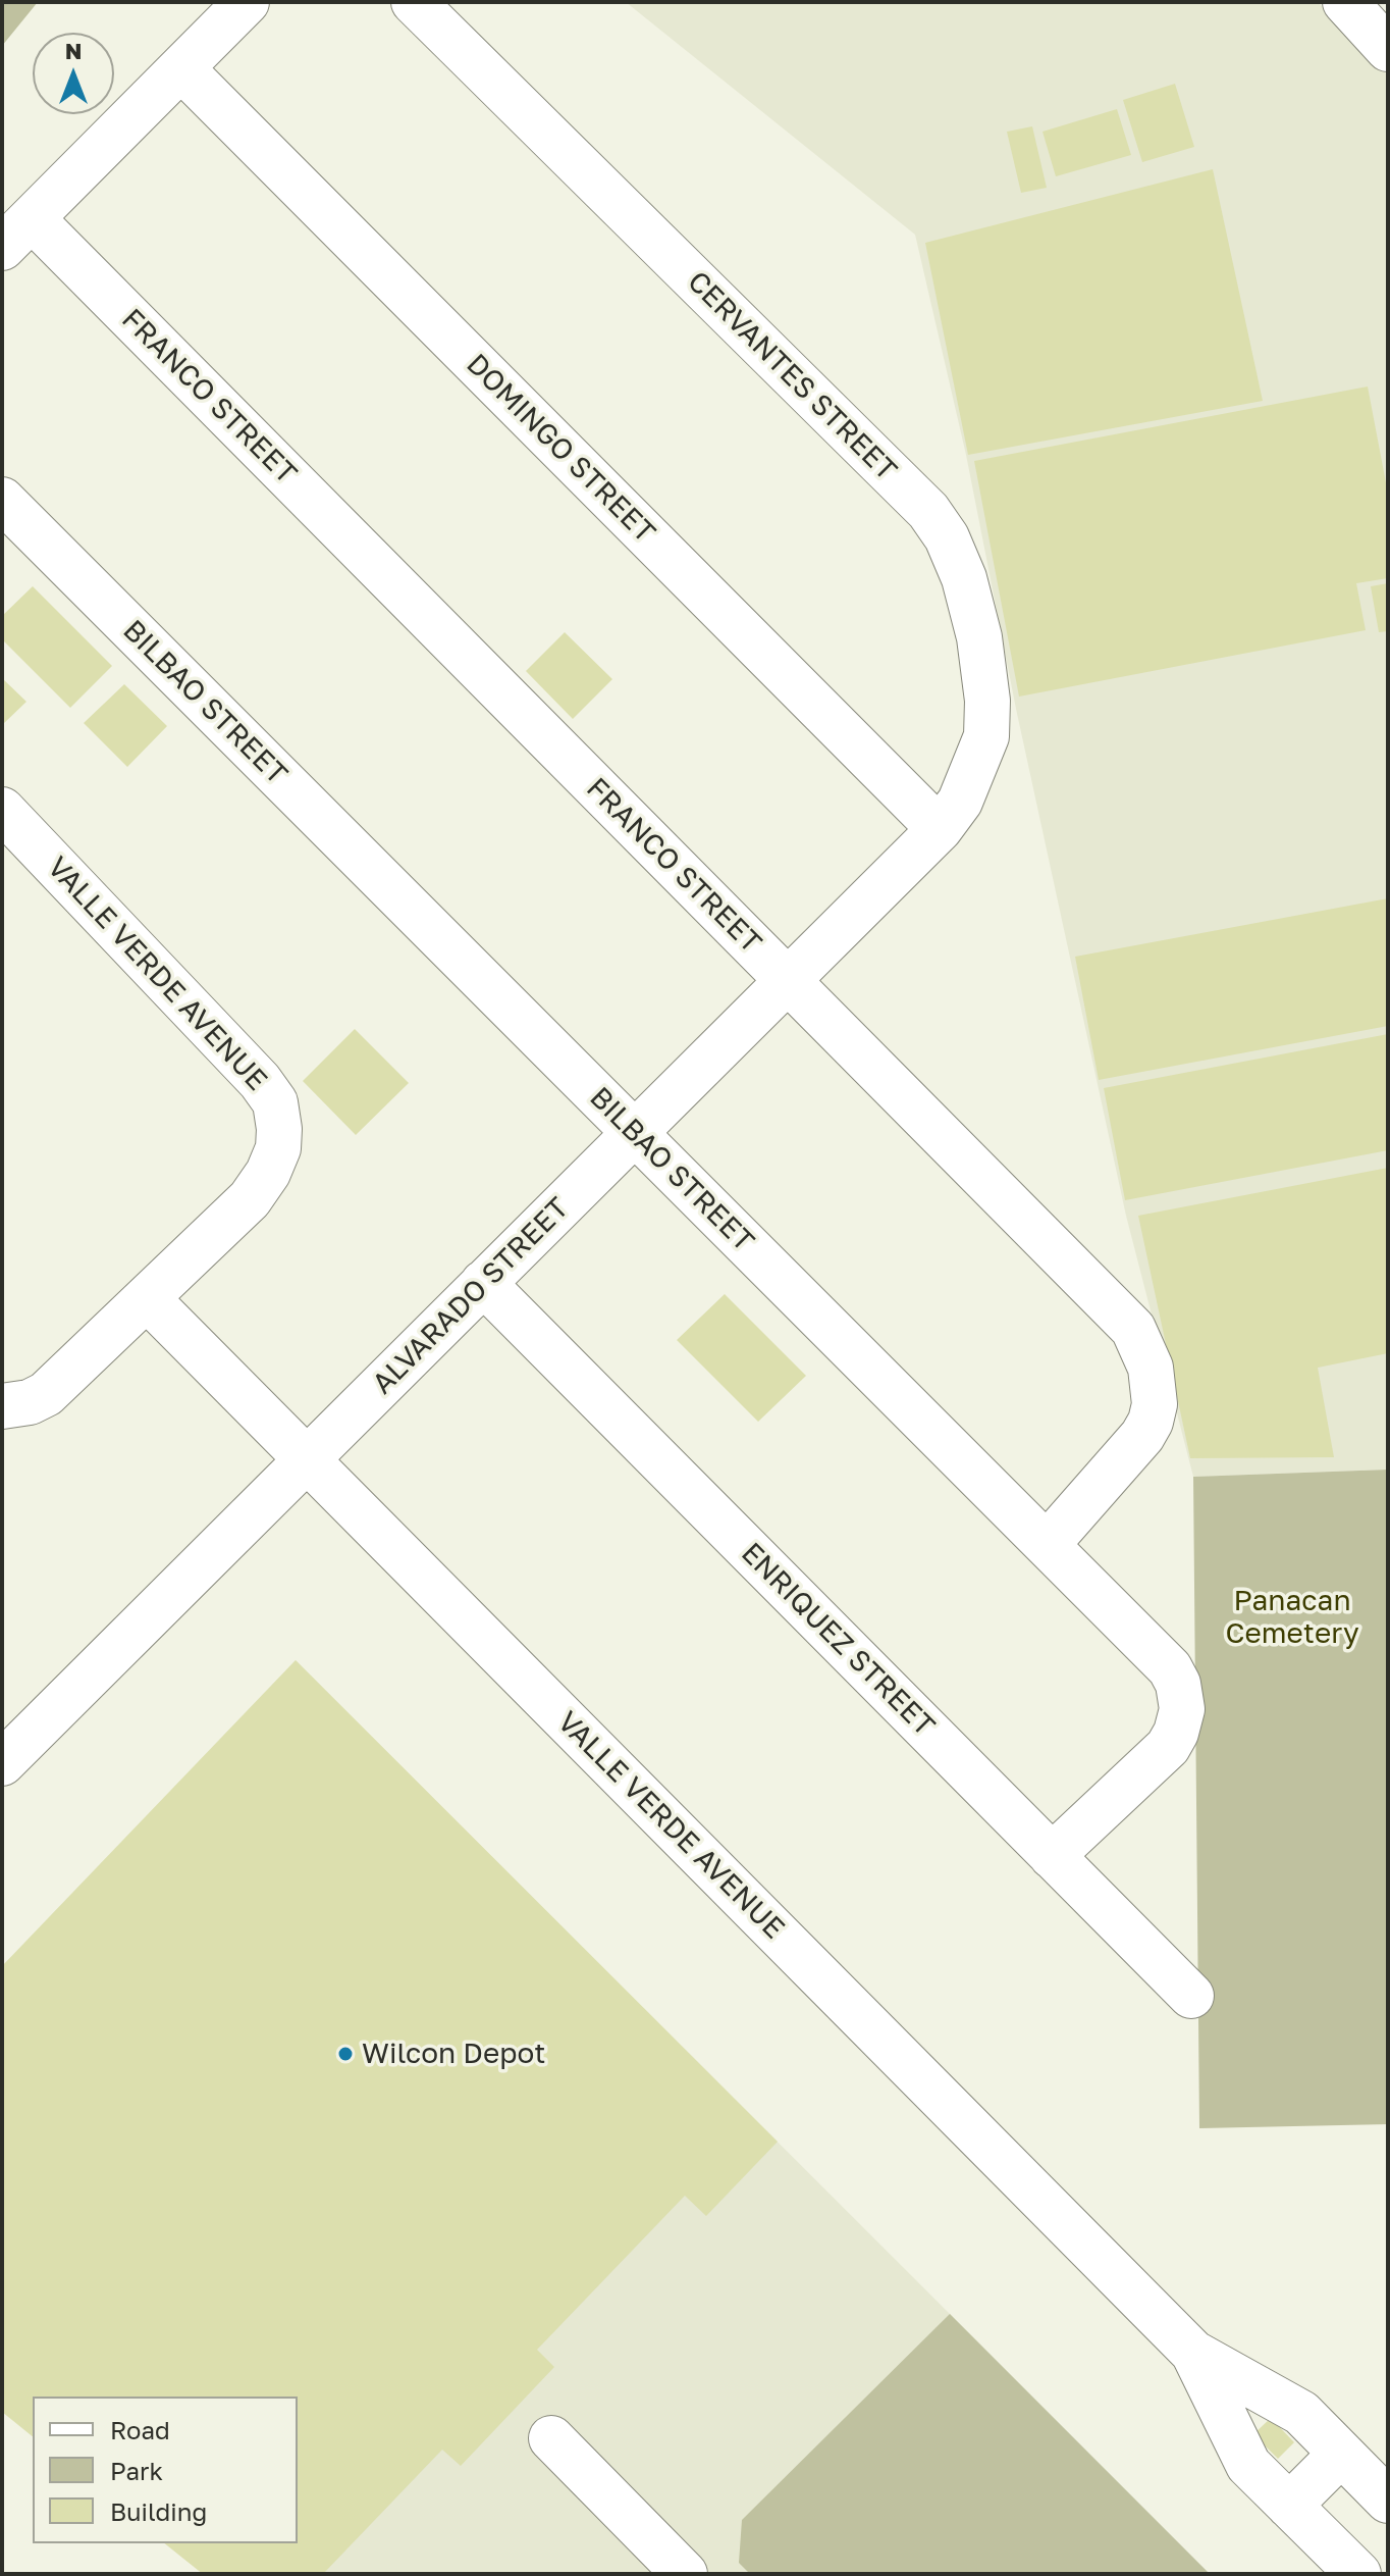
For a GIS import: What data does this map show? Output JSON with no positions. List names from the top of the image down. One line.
{"streets":{"street":["CERVANTES STREET","FRANCO STREET","DOMINGO STREET","BILBAO STREET","VALLE VERDE AVENUE","ALVARADO STREET","ENRIQUEZ STREET"]},"crossings":[["CERVANTES STREET","DOMINGO STREET"],["CERVANTES STREET","ALVARADO STREET"],["FRANCO STREET","BILBAO STREET"],["FRANCO STREET","ALVARADO STREET"],["DOMINGO STREET","ALVARADO STREET"],["BILBAO STREET","ALVARADO STREET"],["BILBAO STREET","ENRIQUEZ STREET"],["VALLE VERDE AVENUE","ALVARADO STREET"],["ALVARADO STREET","ENRIQUEZ STREET"]],"parks":["Panacan Cemetery"],"places":["Wilcon Depot"],"legend":["Road","Park","Building"],"north":"top"}
